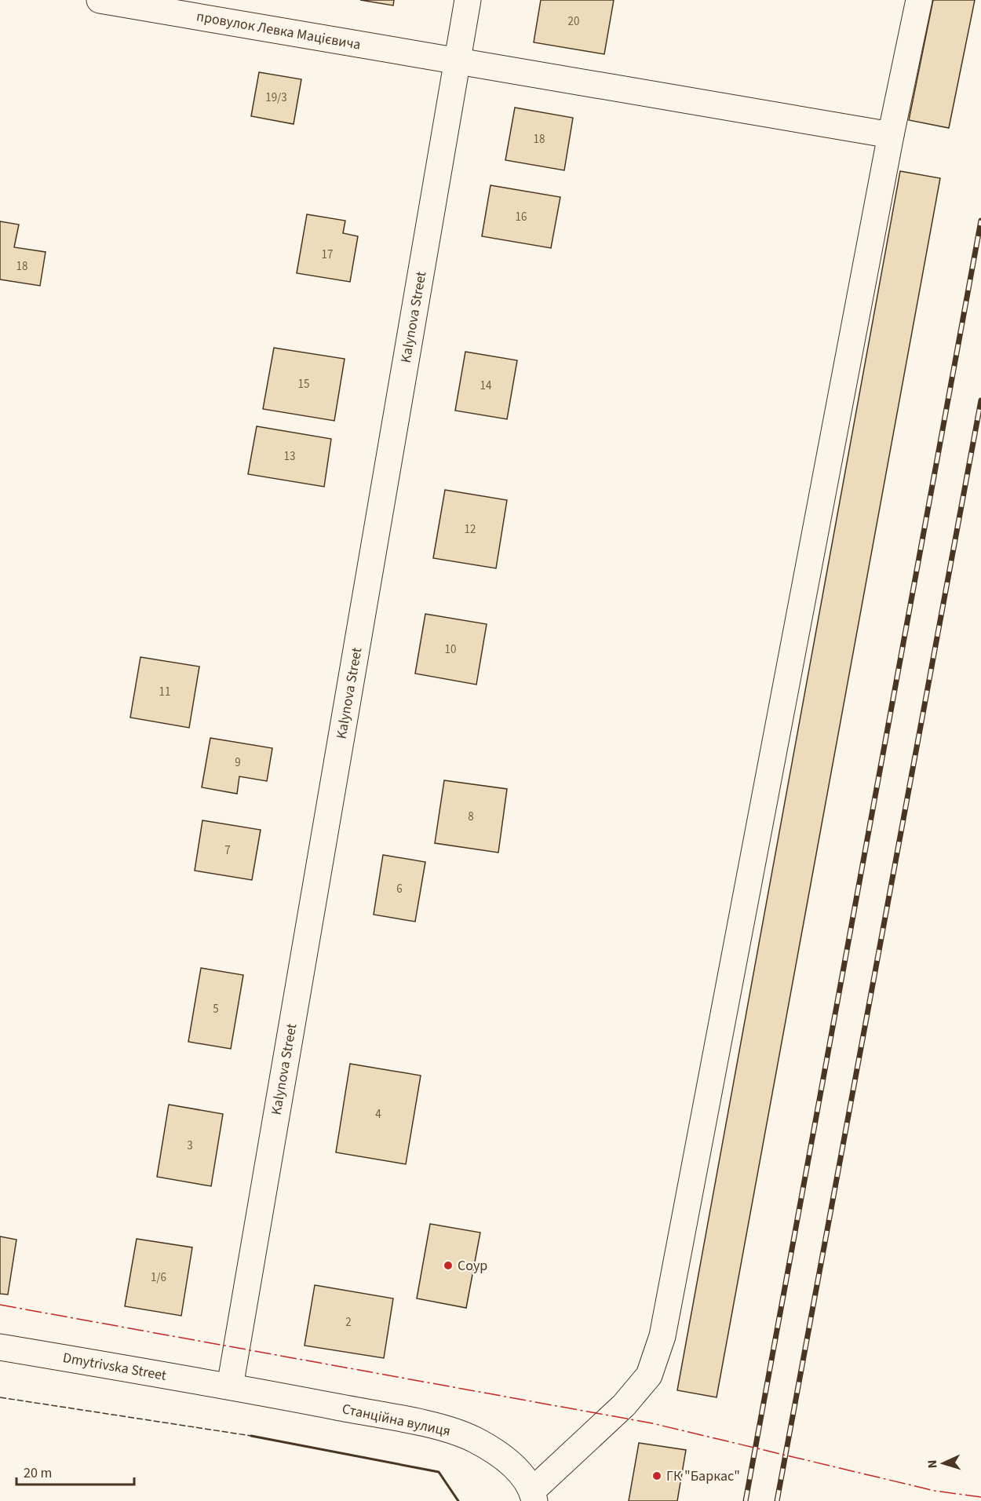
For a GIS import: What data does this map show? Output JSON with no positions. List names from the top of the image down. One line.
{"streets":{"street":["провулок Левка Мацієвича","Kalynova Street","Dmytrivska Street","Станційна вулиця"]},"crossings":[["провулок Левка Мацієвича","Kalynova Street"],["Kalynova Street","Dmytrivska Street"],["Kalynova Street","Станційна вулиця"],["Dmytrivska Street","Станційна вулиця"]],"places":["Соур","ГК \"Баркас\""],"house_numbers":["20","19/3","18","16","17","18","15","14","13","12","10","11","9","8","7","6","5","4","3","1/6","2"],"scale_bar":"20 m","north":"left"}
